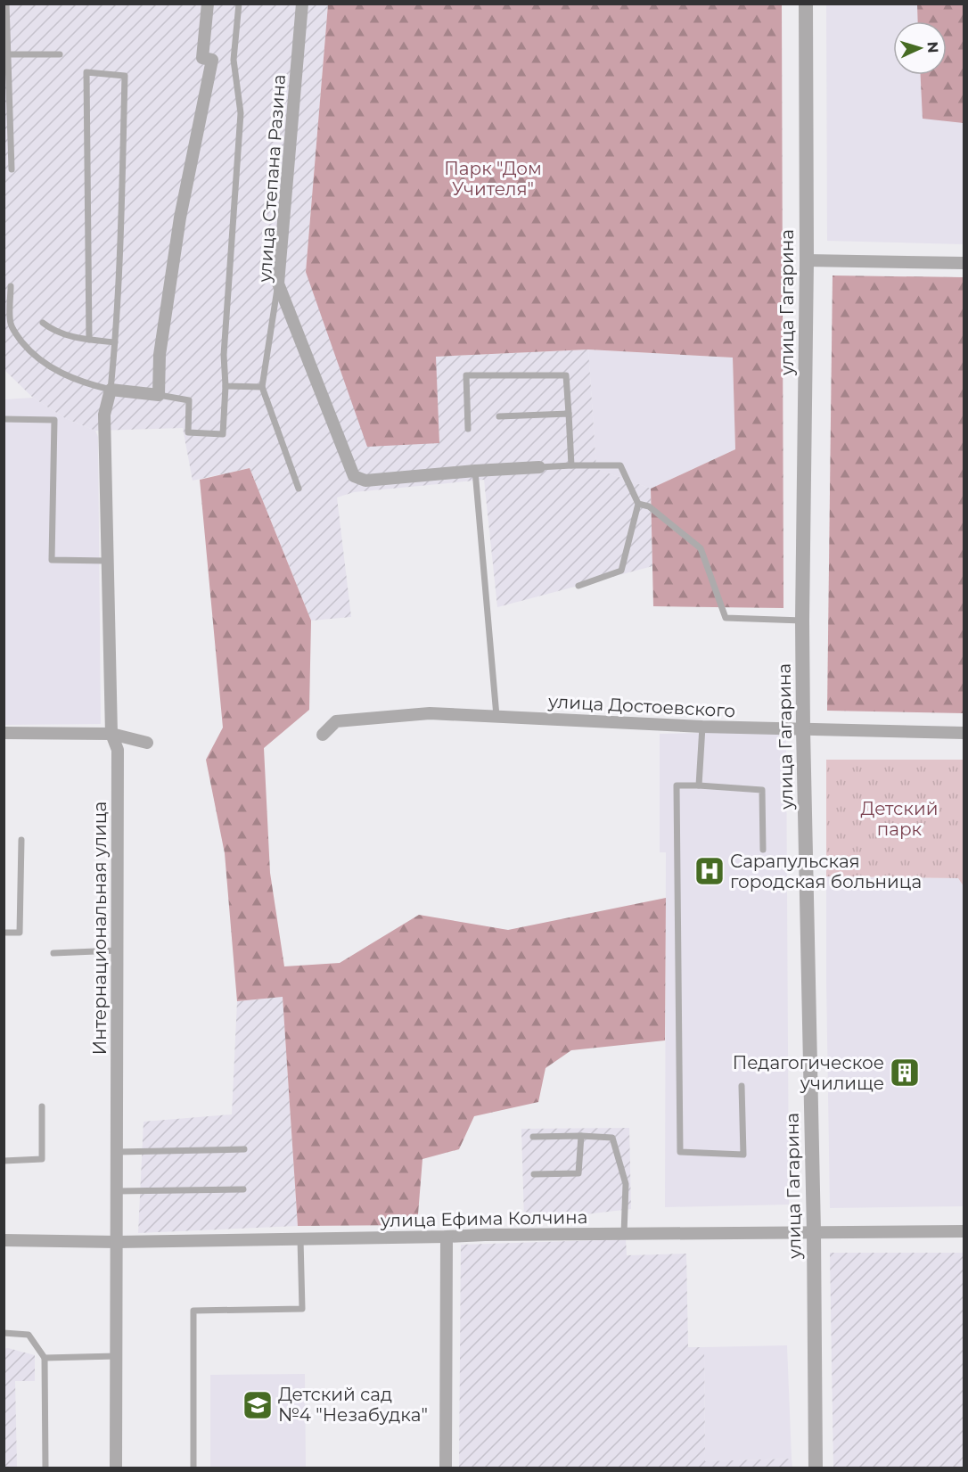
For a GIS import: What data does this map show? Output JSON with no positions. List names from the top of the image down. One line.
{"streets":{"street":["улица Степана Разина","улица Гагарина","улица Достоевского","Интернациональная улица","улица Ефима Колчина"]},"crossings":[["улица Гагарина","улица Достоевского"],["улица Гагарина","улица Ефима Колчина"],["Интернациональная улица","улица Ефима Колчина"]],"parks":["Парк \"Дом Учителя\"","Детский парк"],"places":{"hospital":["Сарапульская городская больница"],"building":["Педагогическое училище"],"school or university":["Детский сад №4 \"Незабудка\""]},"north":"right"}
